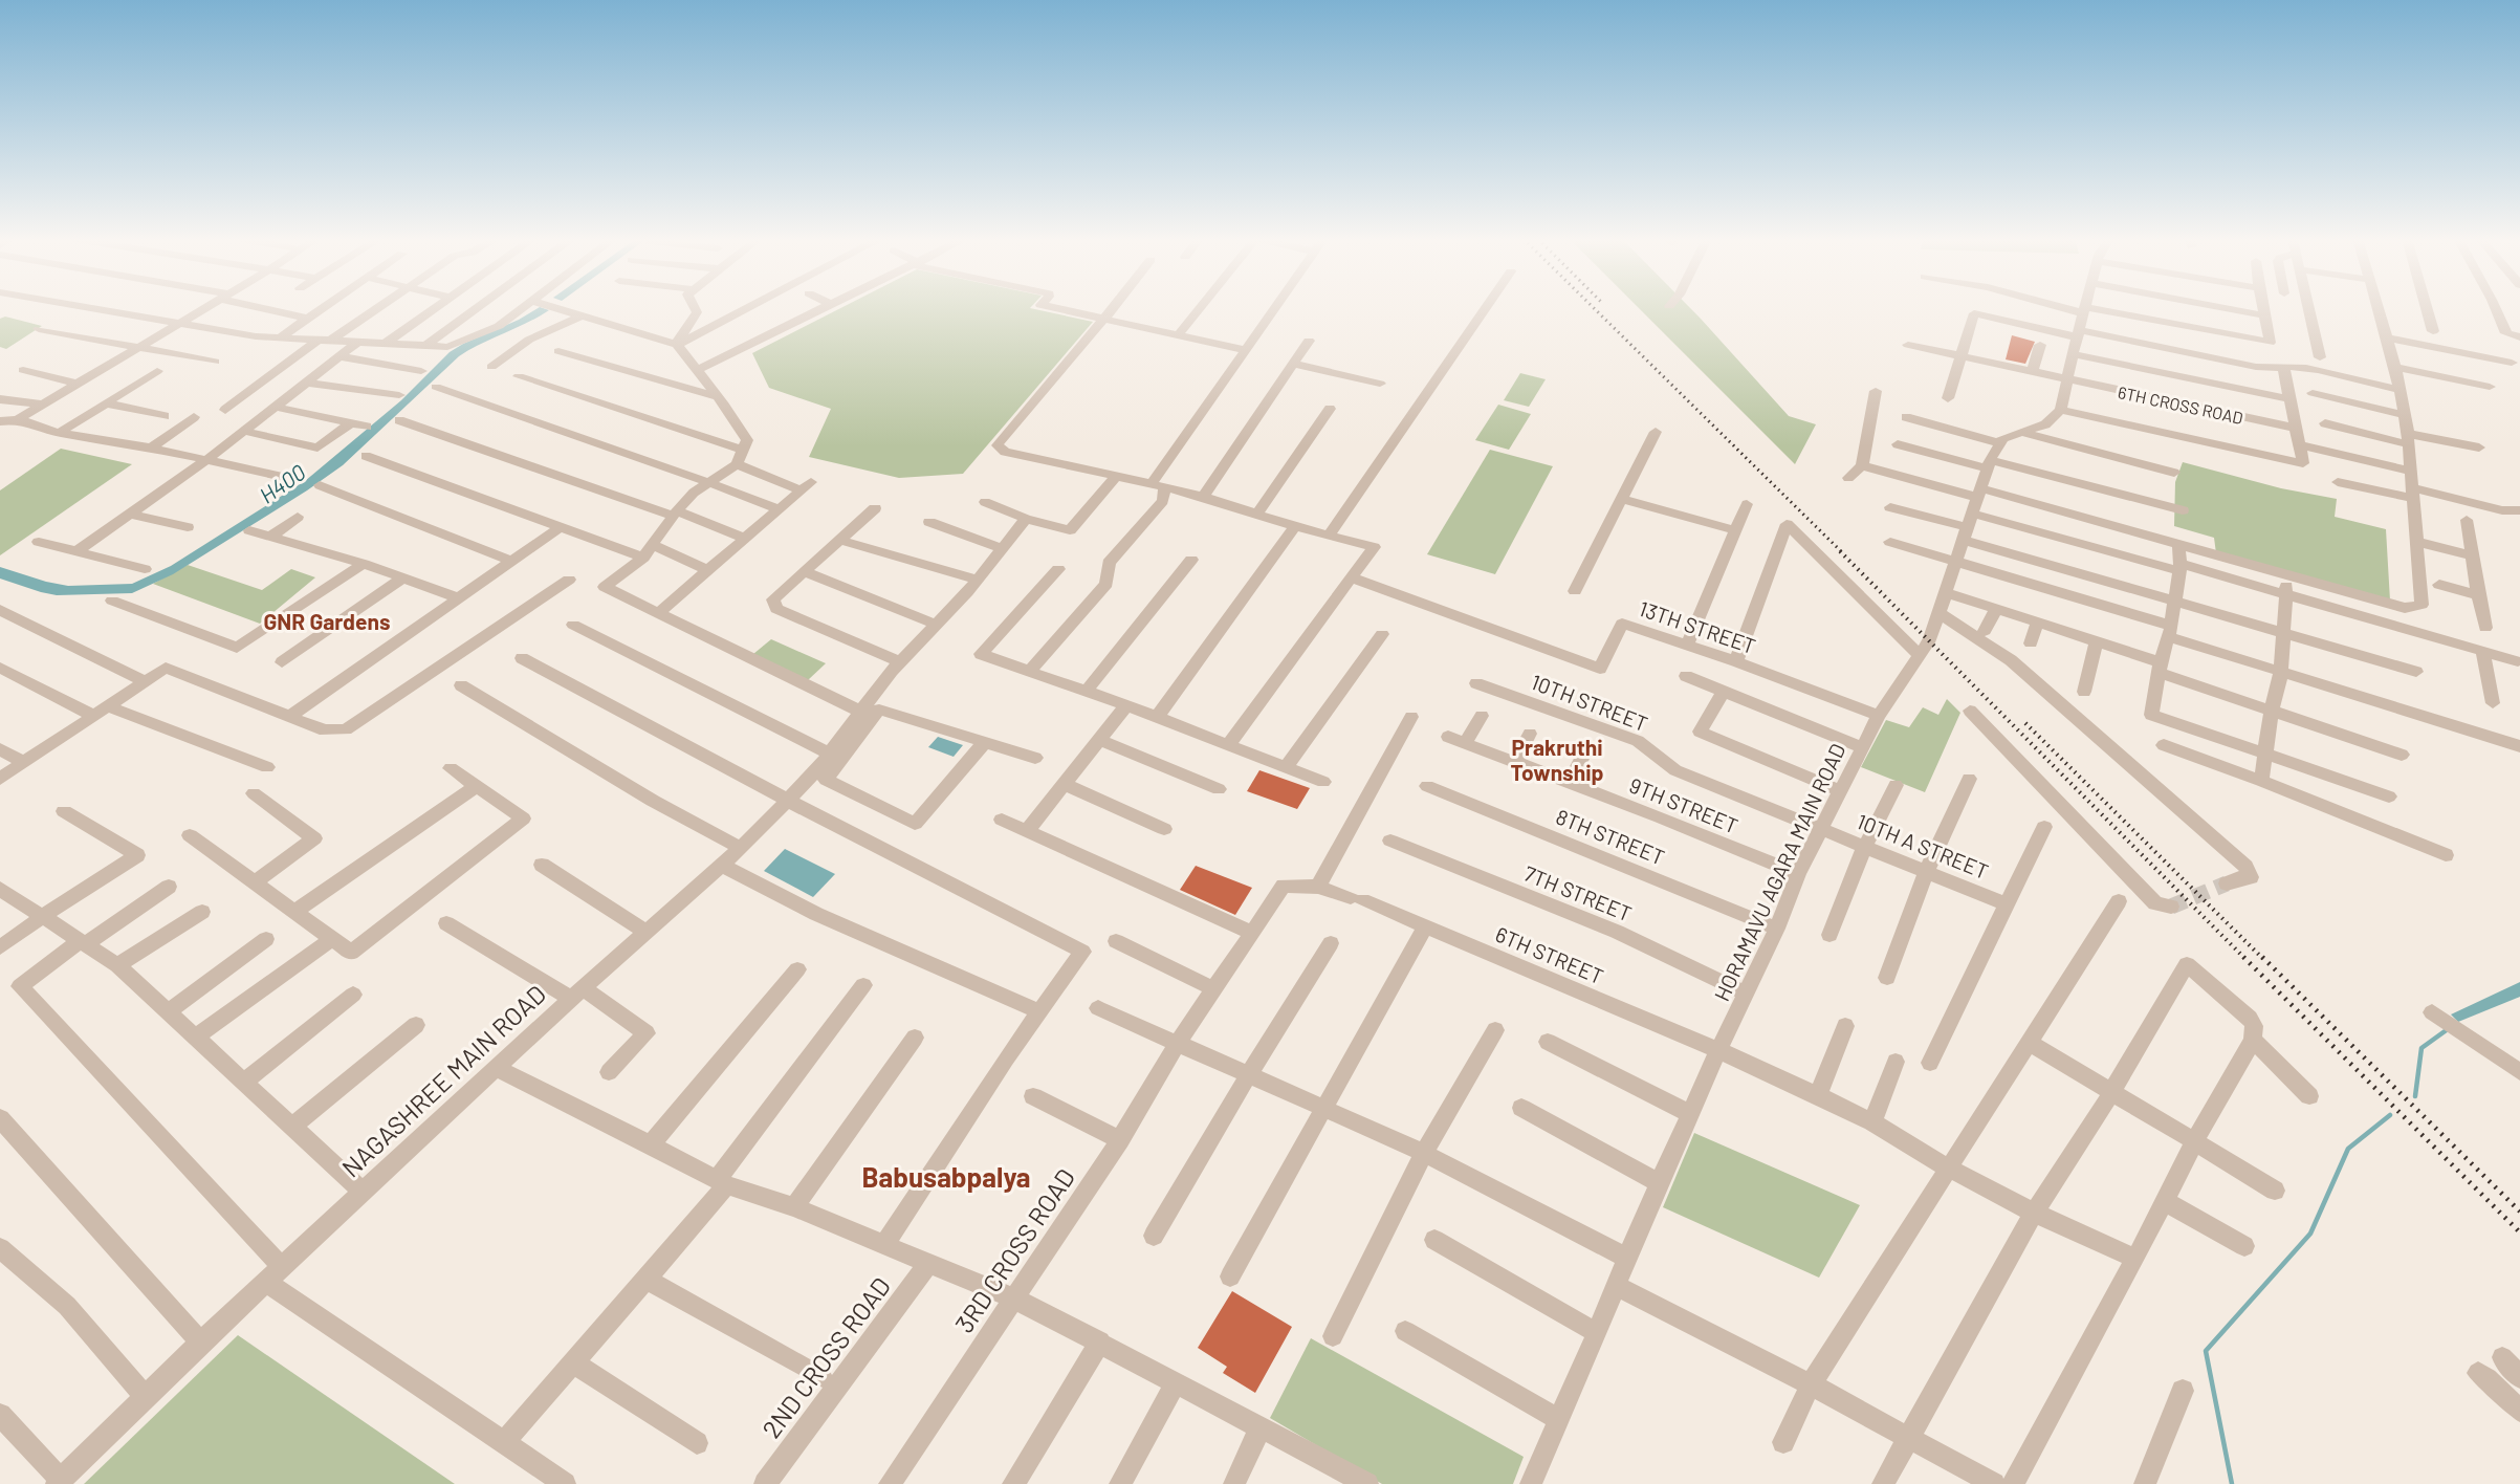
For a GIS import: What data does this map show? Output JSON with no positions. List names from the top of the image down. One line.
{"streets":{"street":["6TH CROSS ROAD","13TH STREET","10TH STREET","9TH STREET","8TH STREET","10TH A STREET","HORAMAVU AGARA MAIN ROAD","7TH STREET","6TH STREET","NAGASHREE MAIN ROAD","3RD CROSS ROAD","2ND CROSS ROAD"]},"crossings":[["13TH STREET","HORAMAVU AGARA MAIN ROAD"],["10TH STREET","10TH A STREET"],["10TH STREET","HORAMAVU AGARA MAIN ROAD"],["9TH STREET","HORAMAVU AGARA MAIN ROAD"],["8TH STREET","HORAMAVU AGARA MAIN ROAD"],["10TH A STREET","HORAMAVU AGARA MAIN ROAD"],["HORAMAVU AGARA MAIN ROAD","7TH STREET"],["HORAMAVU AGARA MAIN ROAD","6TH STREET"],["6TH STREET","3RD CROSS ROAD"]],"districts":["GNR Gardens","Prakruthi Township","Babusabpalya"],"water":["H400"]}
